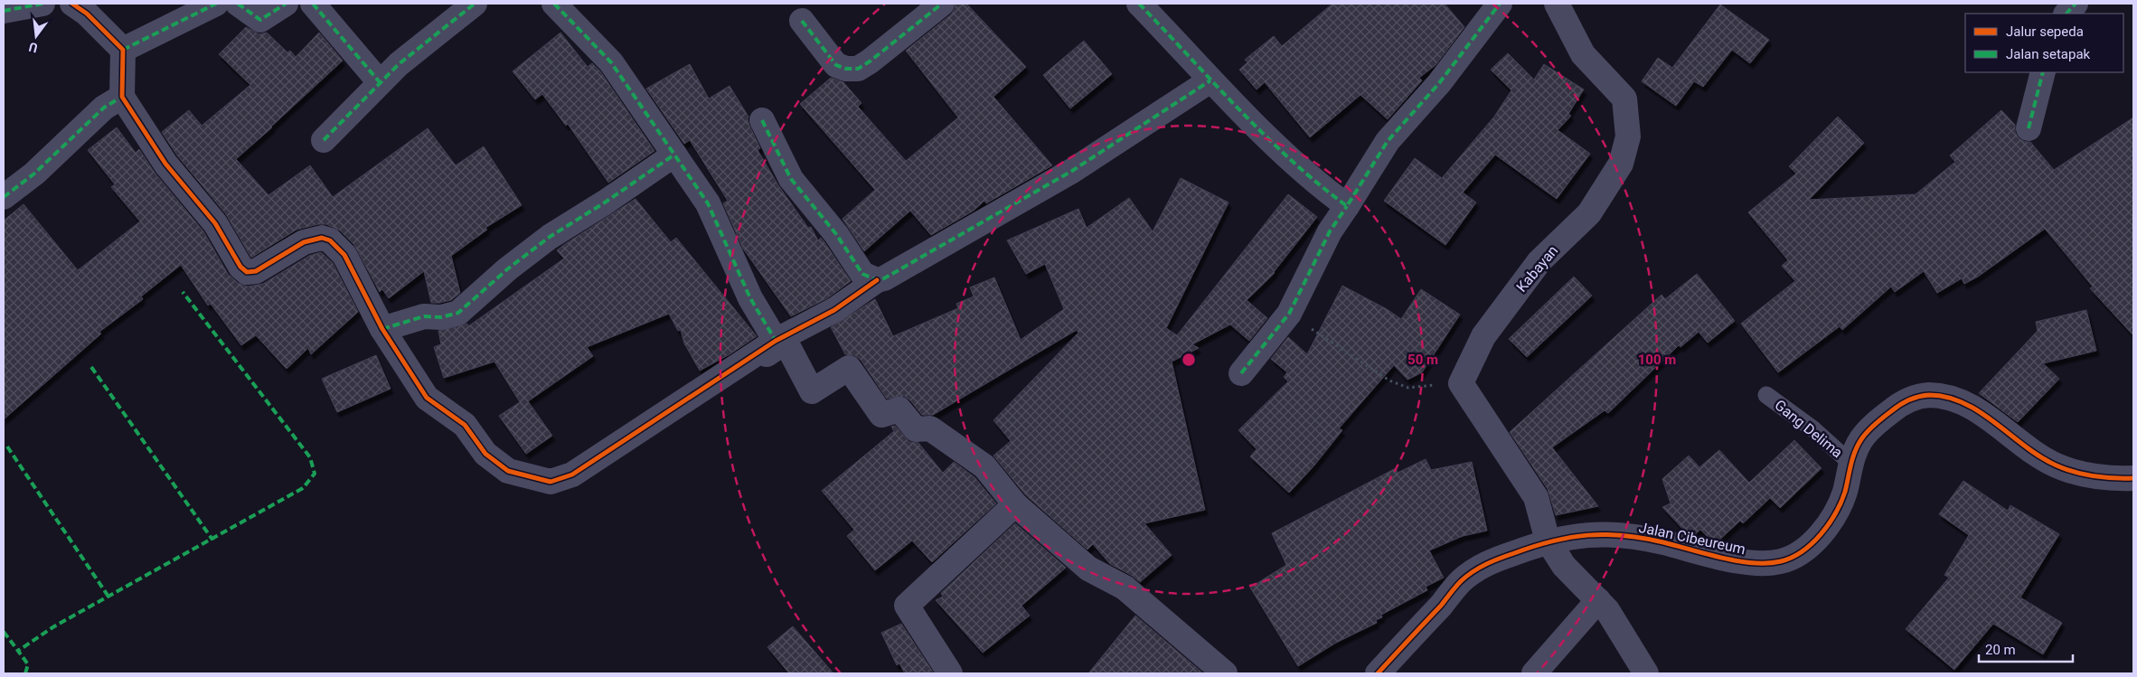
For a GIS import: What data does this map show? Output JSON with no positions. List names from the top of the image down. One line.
{"streets":{"street":["Kabayan","Jalan Cibeureum"],"lane":["Gang Delima"]},"crossings":[["Gang Delima","Jalan Cibeureum"]],"legend":["Jalur sepeda","Jalan setapak"],"scale_bar":"20 m","north":"bottom","rings":["50 m","100 m"]}
